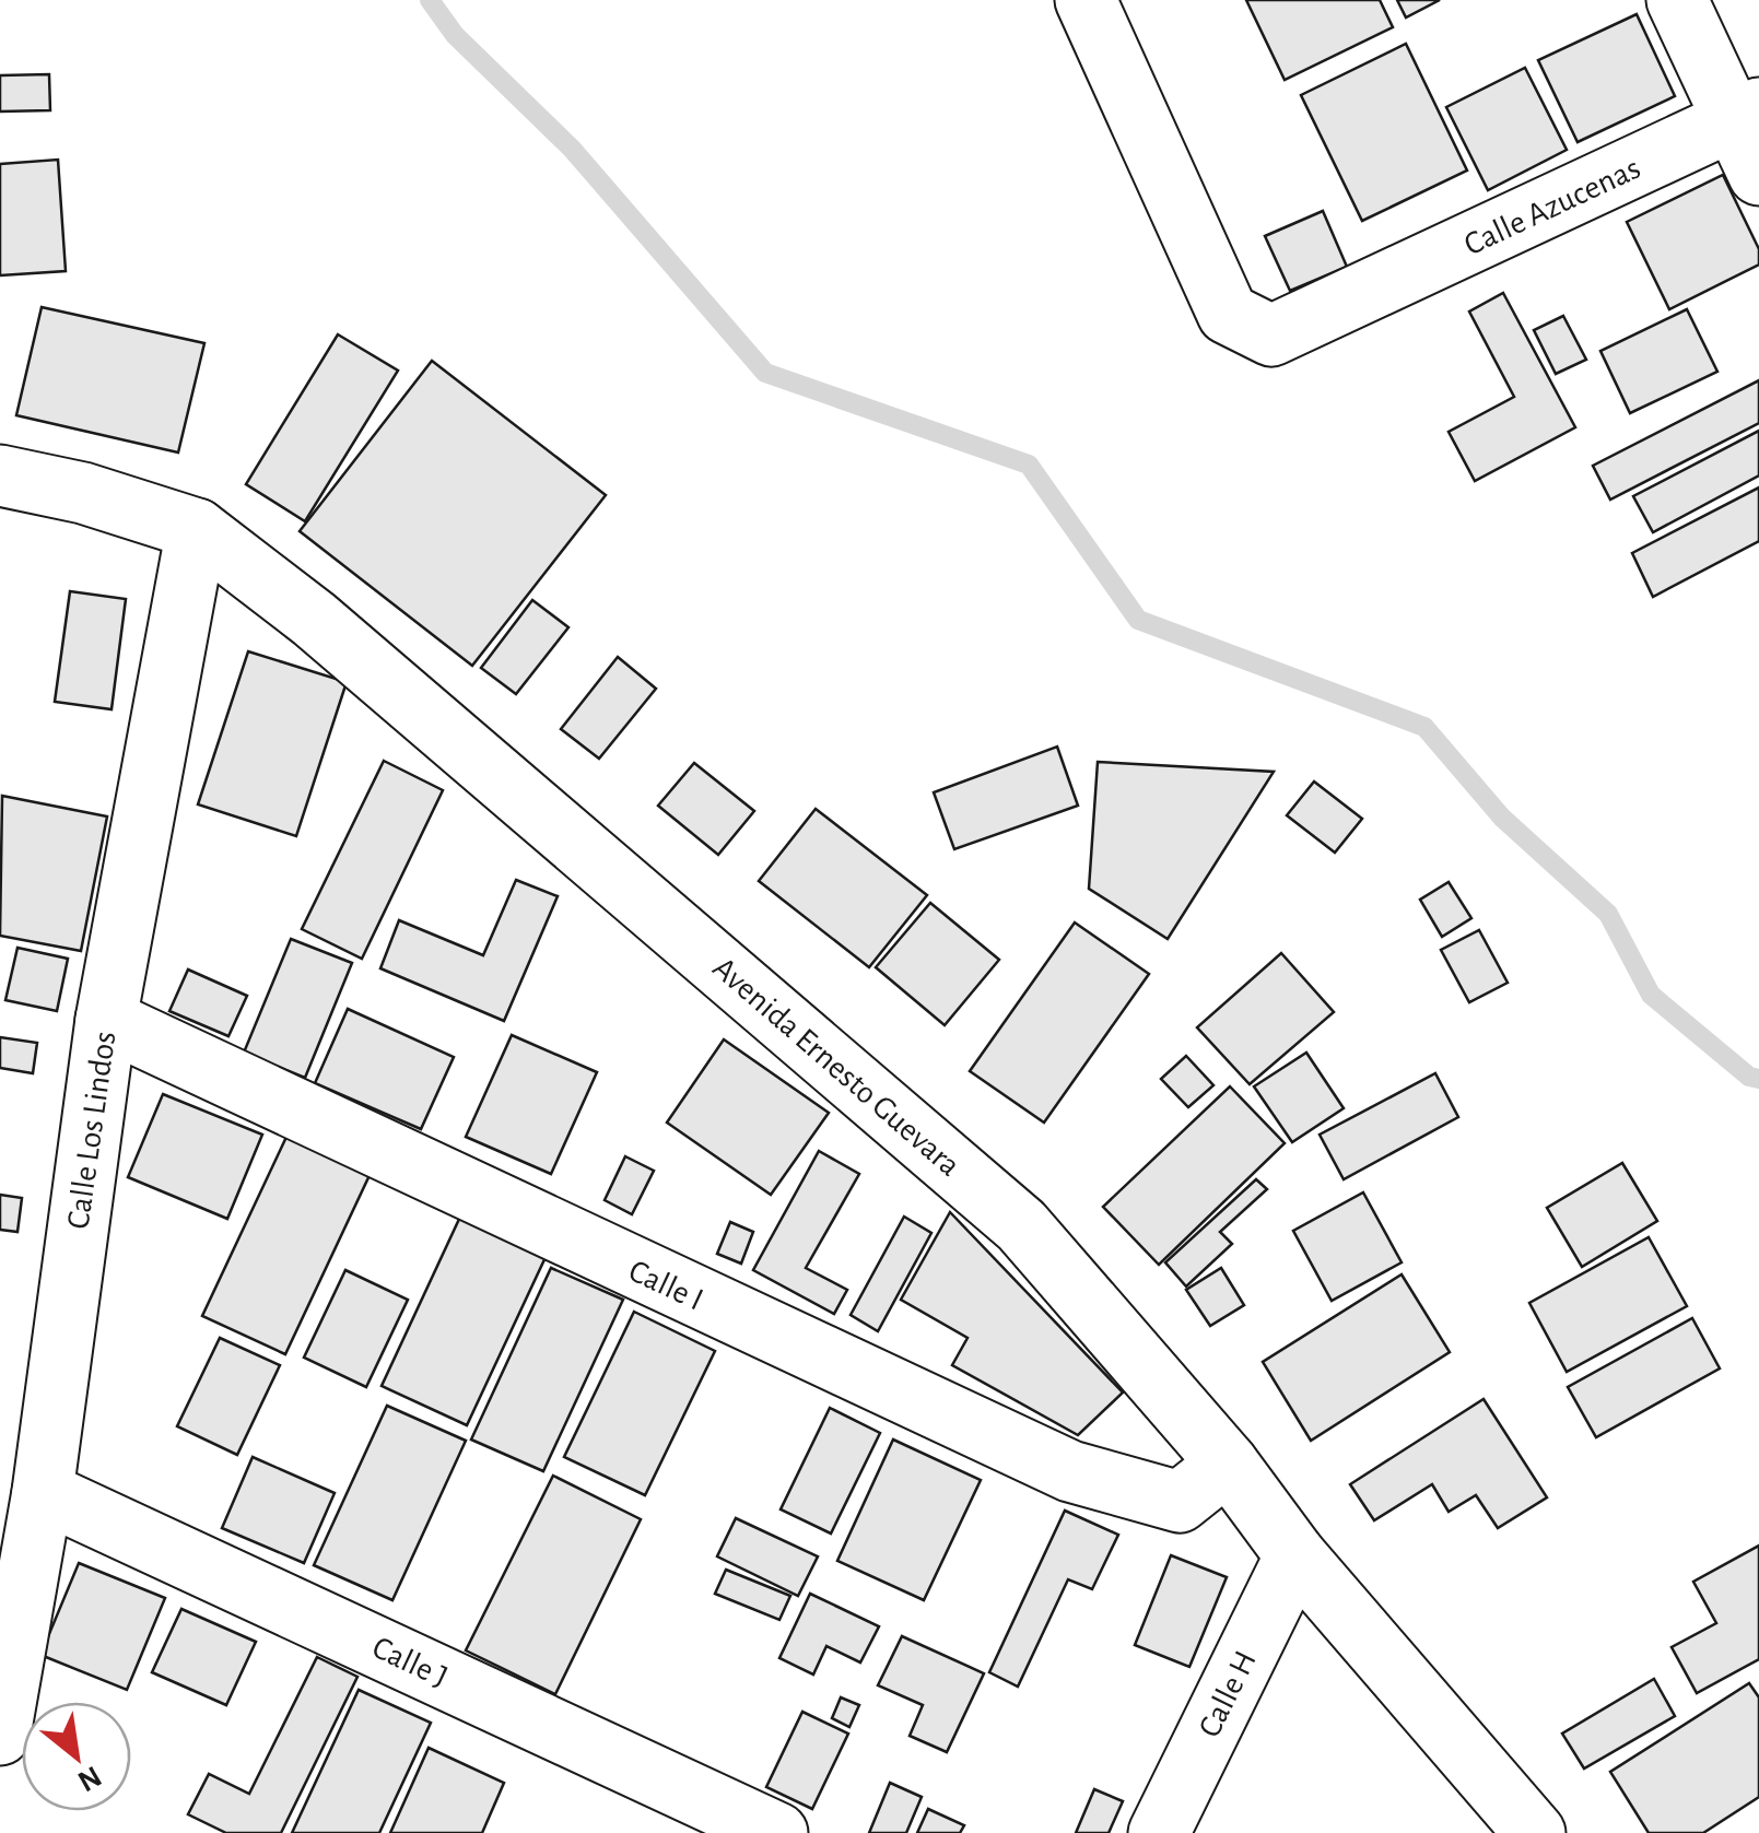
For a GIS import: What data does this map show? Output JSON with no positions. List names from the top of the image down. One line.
{"streets":{"street":["Calle Azucenas","Avenida Ernesto Guevara","Calle Los Lindos","Calle I","Calle J","Calle H"]},"crossings":[["Avenida Ernesto Guevara","Calle Los Lindos"],["Avenida Ernesto Guevara","Calle I"],["Avenida Ernesto Guevara","Calle H"],["Calle Los Lindos","Calle I"],["Calle Los Lindos","Calle J"]],"north":"bottom right"}
